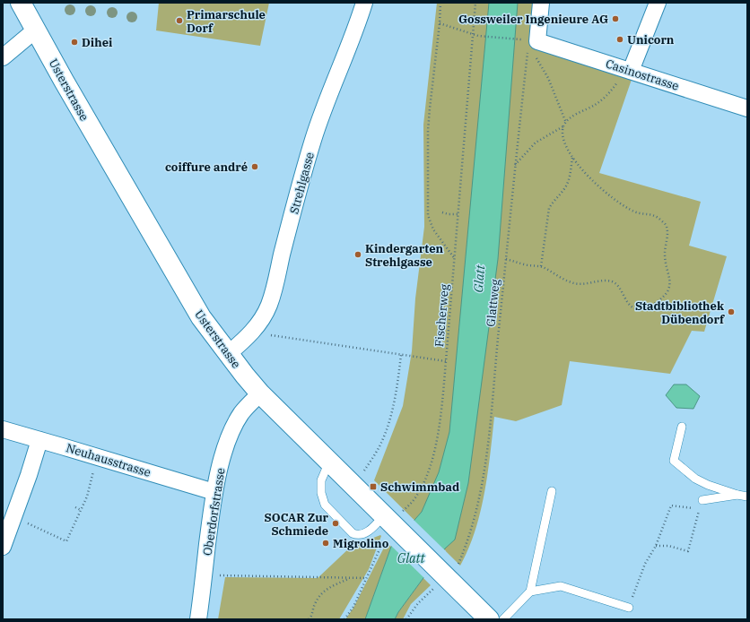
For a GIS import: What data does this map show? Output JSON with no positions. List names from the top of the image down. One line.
{"streets":{"street":["Casinostrasse","Usterstrasse","Strehlgasse","Neuhausstrasse","Oberdorfstrasse"],"path":["Glattweg","Fischerweg"]},"crossings":[["Casinostrasse","Glattweg"],["Usterstrasse","Strehlgasse"],["Usterstrasse","Glattweg"],["Usterstrasse","Fischerweg"],["Usterstrasse","Oberdorfstrasse"],["Neuhausstrasse","Oberdorfstrasse"]],"water":["Glatt"],"places":{"other":["Gossweiler Ingenieure AG","Primarschule Dorf","Unicorn","Dihei","coiffure andré","Kindergarten Strehlgasse","Stadtbibliothek Dübendorf","SOCAR Zur Schmiede","Migrolino"],"transit":["Schwimmbad"]}}
